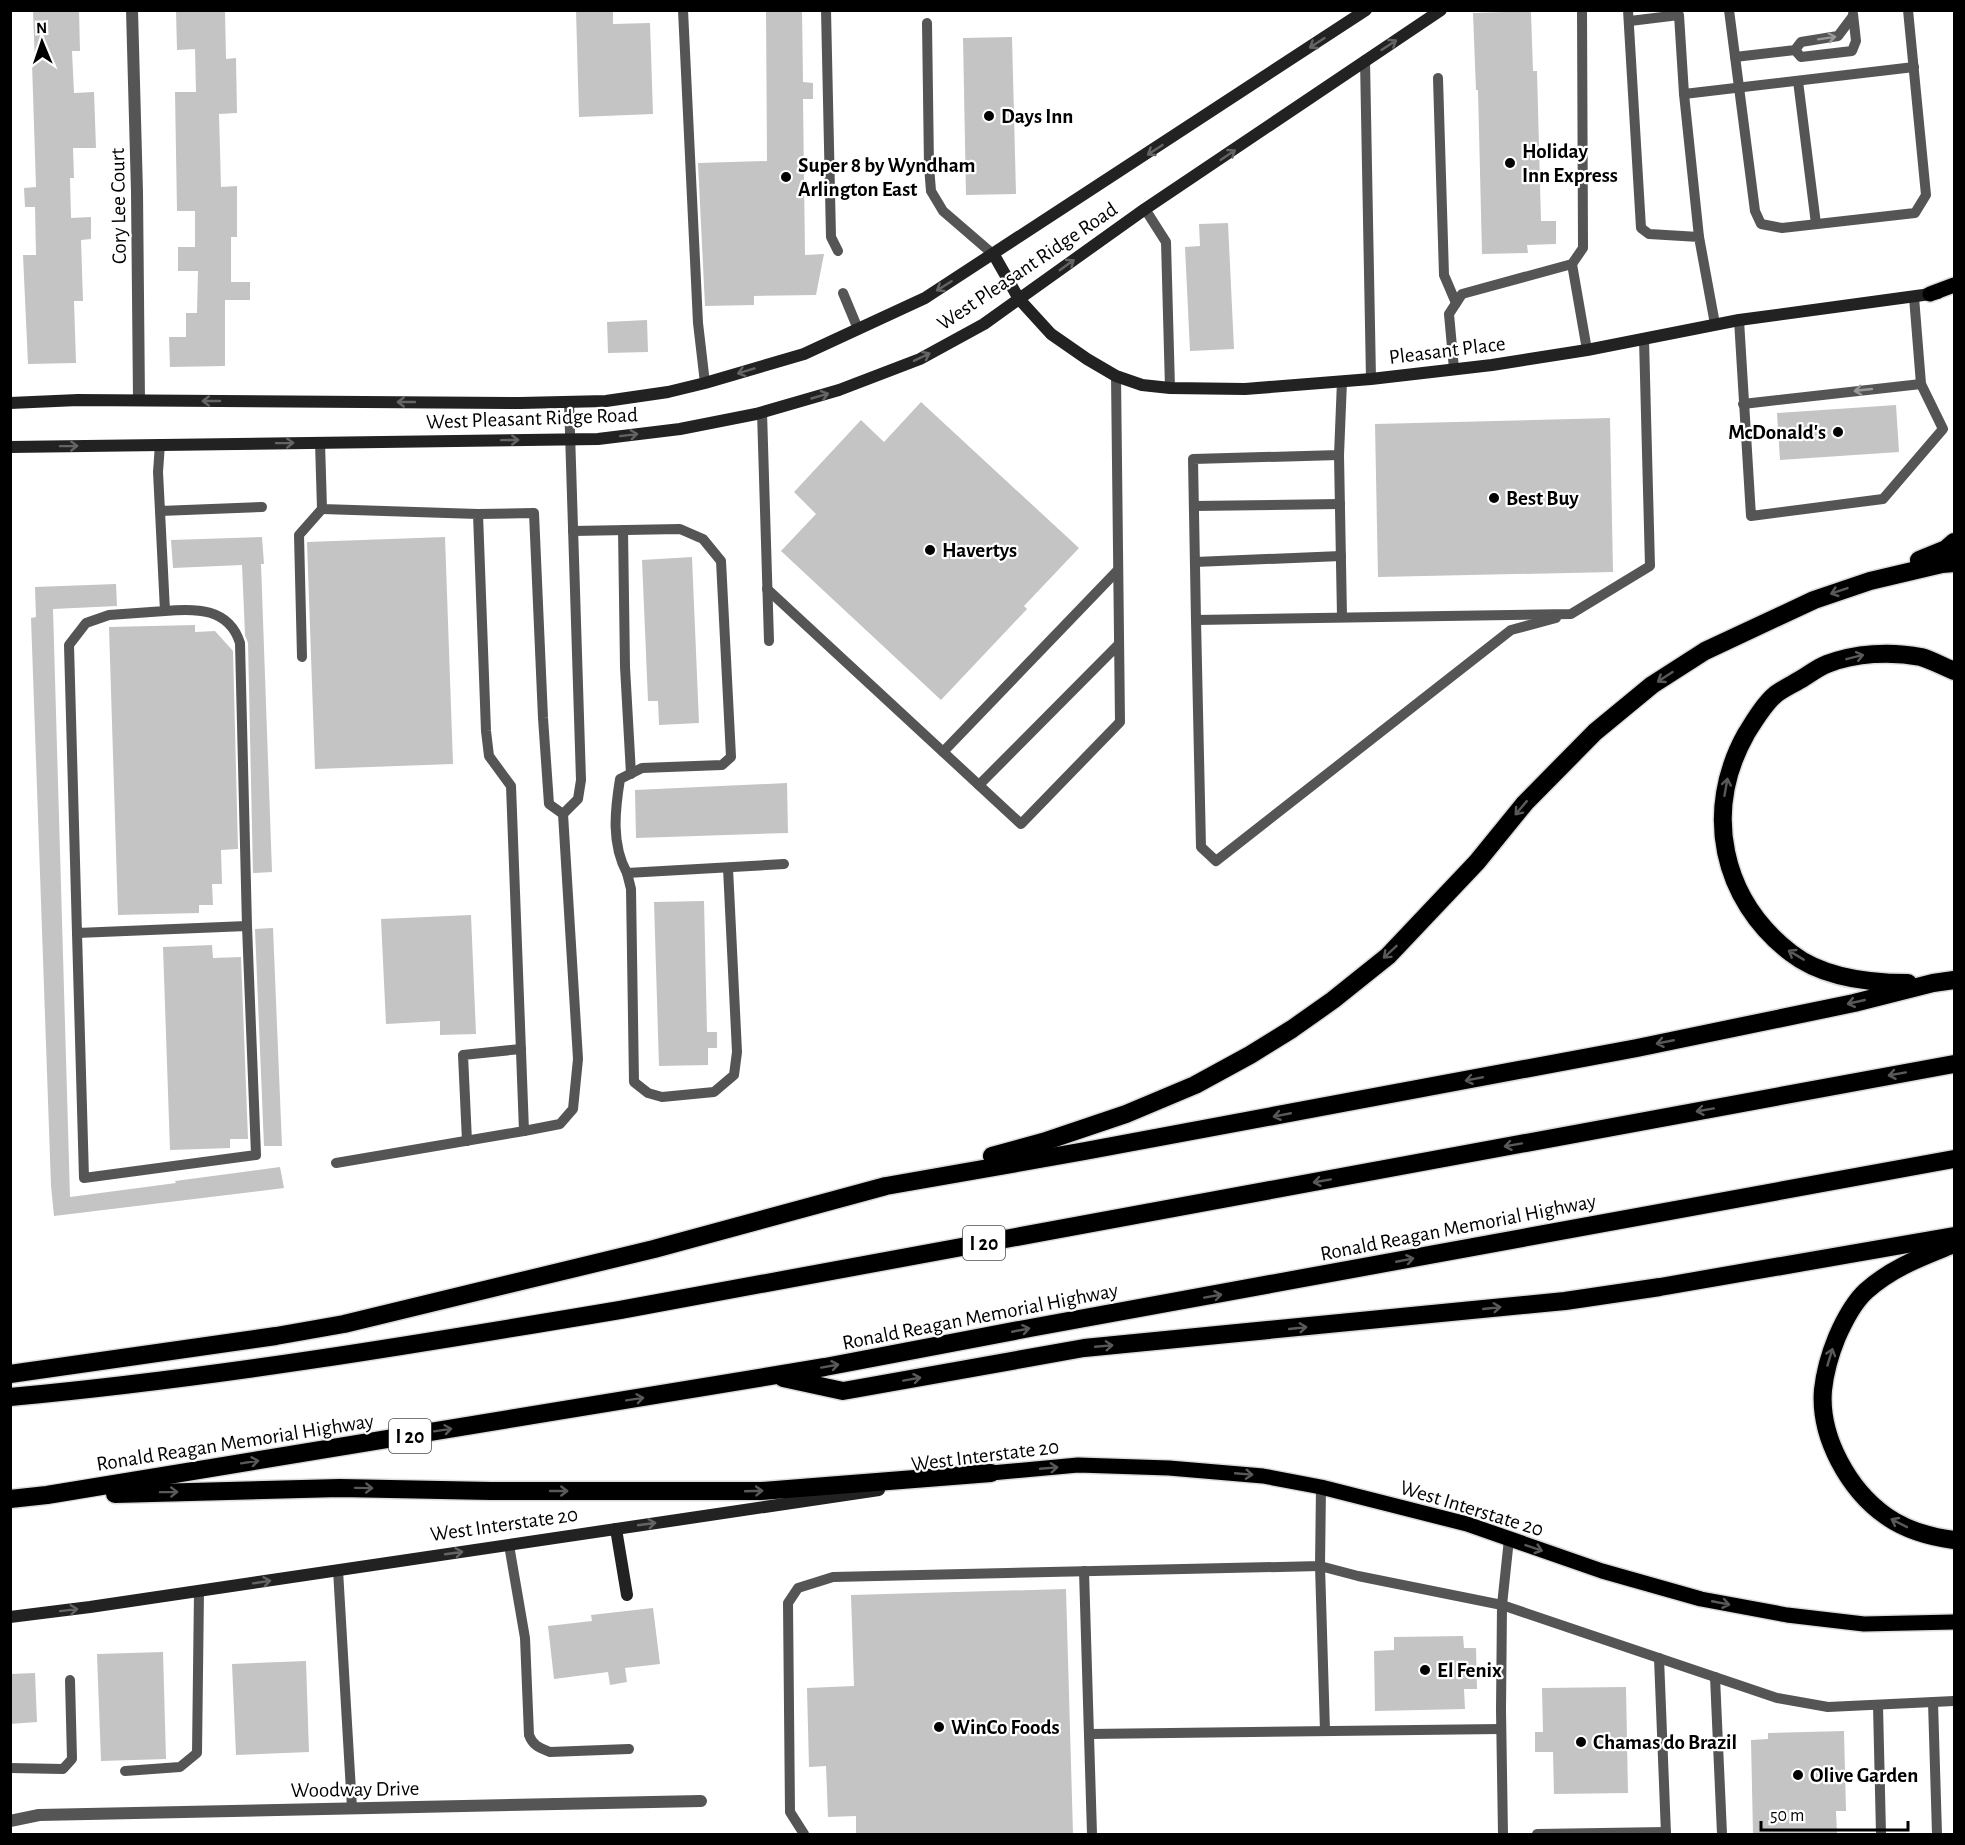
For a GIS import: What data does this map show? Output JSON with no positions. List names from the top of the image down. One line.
{"streets":{"highway":["Ronald Reagan Memorial Highway","I 20"],"main road":["West Interstate 20"],"street":["Cory Lee Court","West Pleasant Ridge Road","Pleasant Place","Woodway Drive"]},"crossings":[["Cory Lee Court","West Pleasant Ridge Road"],["West Pleasant Ridge Road","Pleasant Place"]],"one_way":["West Interstate 20"],"places":["Days Inn","Holiday Inn Express","Super 8 by Wyndham Arlington East","McDonald's","Best Buy","Havertys","El Fenix","WinCo Foods","Chamas do Brazil","Olive Garden"],"scale_bar":"50 m","north":"top"}
